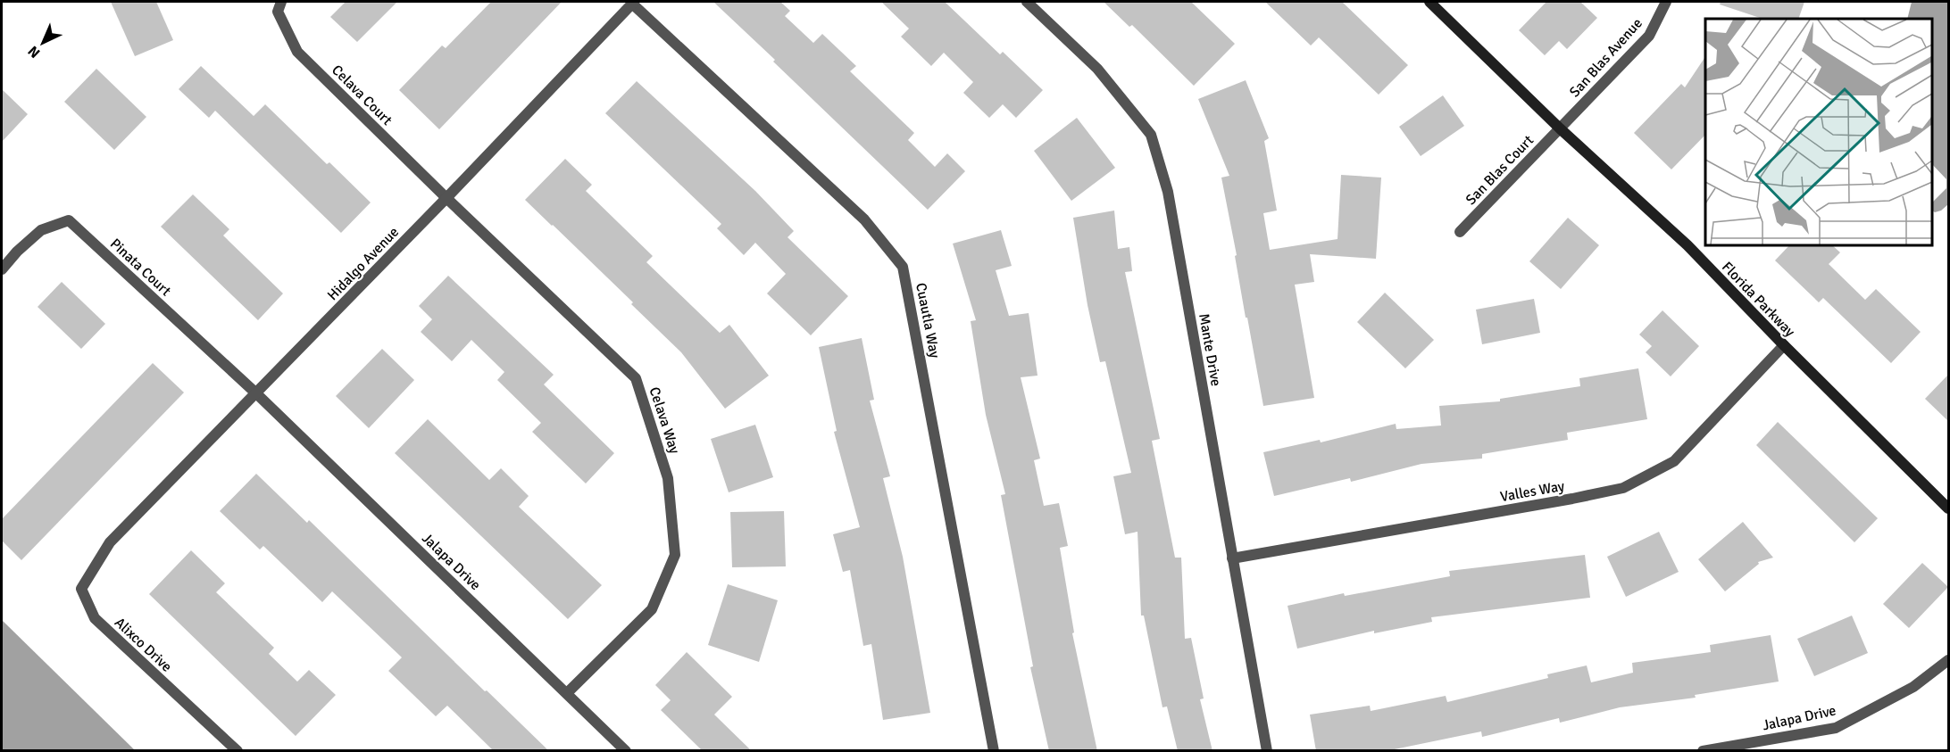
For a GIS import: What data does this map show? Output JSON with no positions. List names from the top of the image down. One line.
{"streets":{"street":["San Blas Avenue","Celava Court","San Blas Court","Hidalgo Avenue","Pinata Court","Florida Parkway","Cuautla Way","Mante Drive","Celava Way","Valles Way","Jalapa Drive","Alixco Drive"]},"crossings":[["San Blas Avenue","San Blas Court"],["San Blas Avenue","Florida Parkway"],["Celava Court","Hidalgo Avenue"],["Celava Court","Celava Way"],["San Blas Court","Florida Parkway"],["Hidalgo Avenue","Pinata Court"],["Hidalgo Avenue","Cuautla Way"],["Hidalgo Avenue","Celava Way"],["Hidalgo Avenue","Jalapa Drive"],["Hidalgo Avenue","Alixco Drive"],["Pinata Court","Jalapa Drive"],["Florida Parkway","Valles Way"],["Mante Drive","Valles Way"],["Celava Way","Jalapa Drive"]],"north":"bottom left"}
